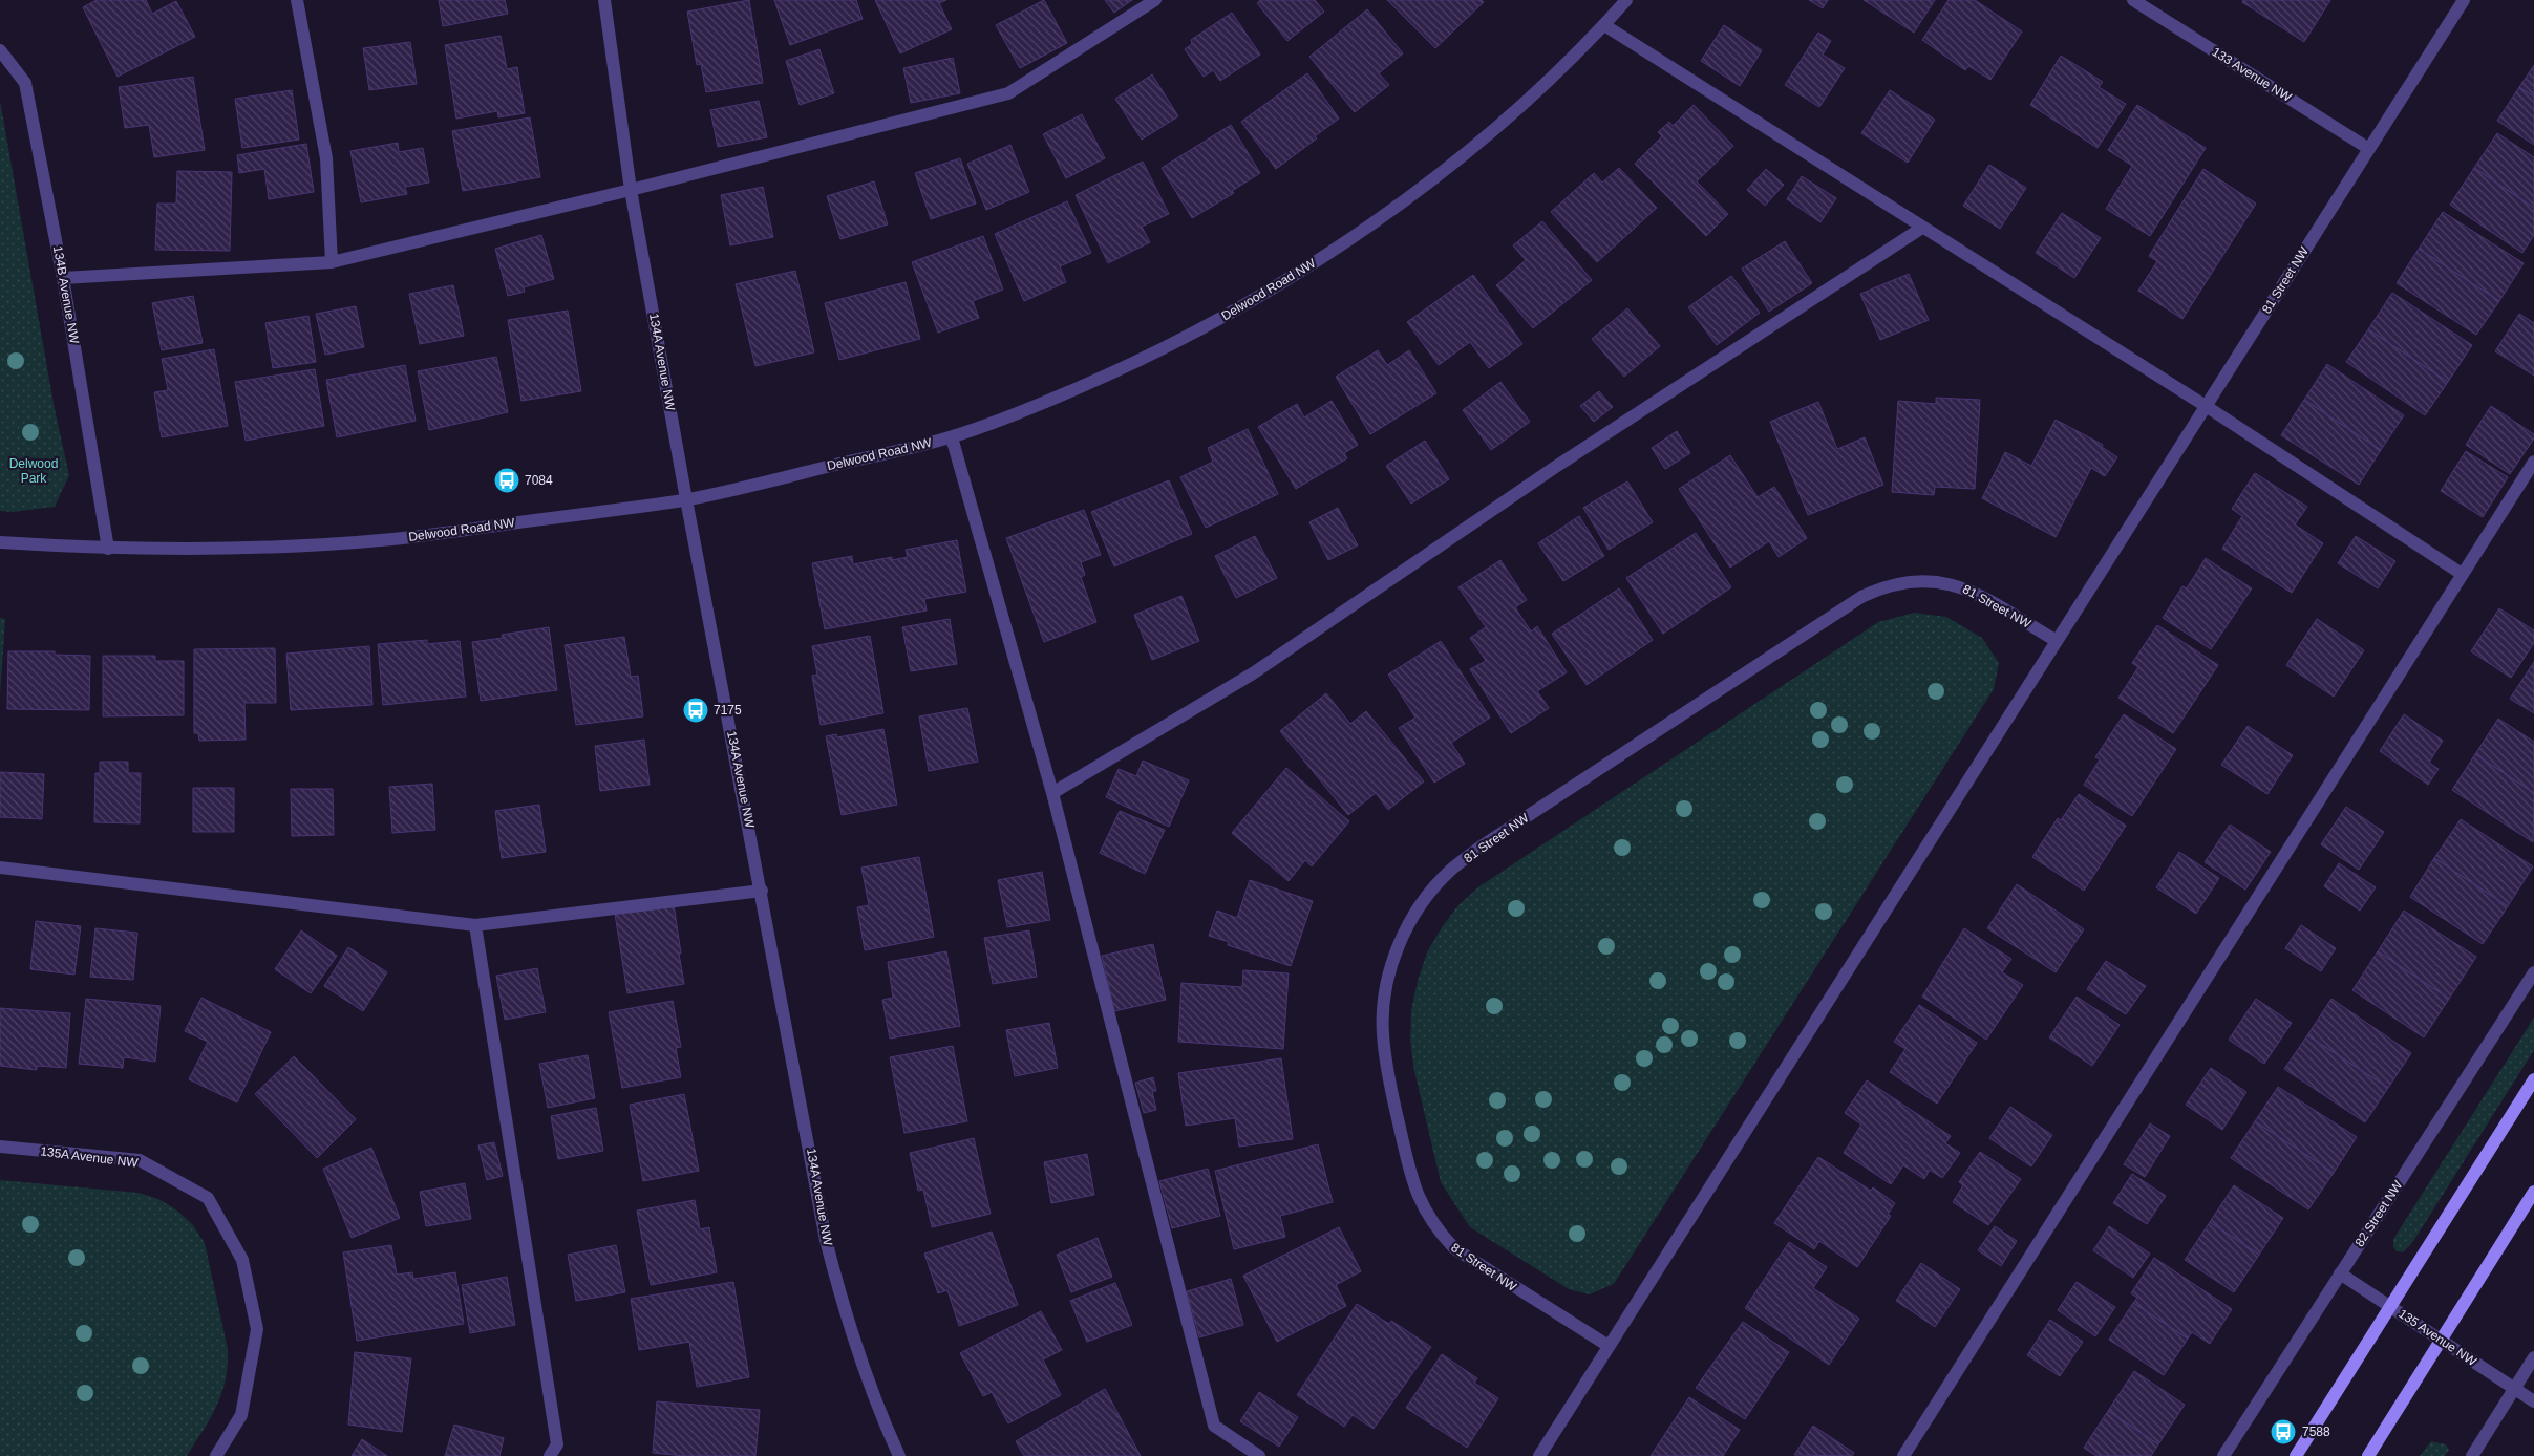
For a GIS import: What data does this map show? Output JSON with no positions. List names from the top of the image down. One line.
{"streets":{"street":["133 Avenue NW","81 Street NW","Delwood Road NW","134B Avenue NW","134A Avenue NW","135A Avenue NW","82 Street NW","135 Avenue NW"]},"crossings":[["133 Avenue NW","81 Street NW"],["Delwood Road NW","134B Avenue NW"],["Delwood Road NW","134A Avenue NW"],["82 Street NW","135 Avenue NW"]],"parks":["Delwood Park"],"places":{"bus stop":["7084","7175","7588"]}}
